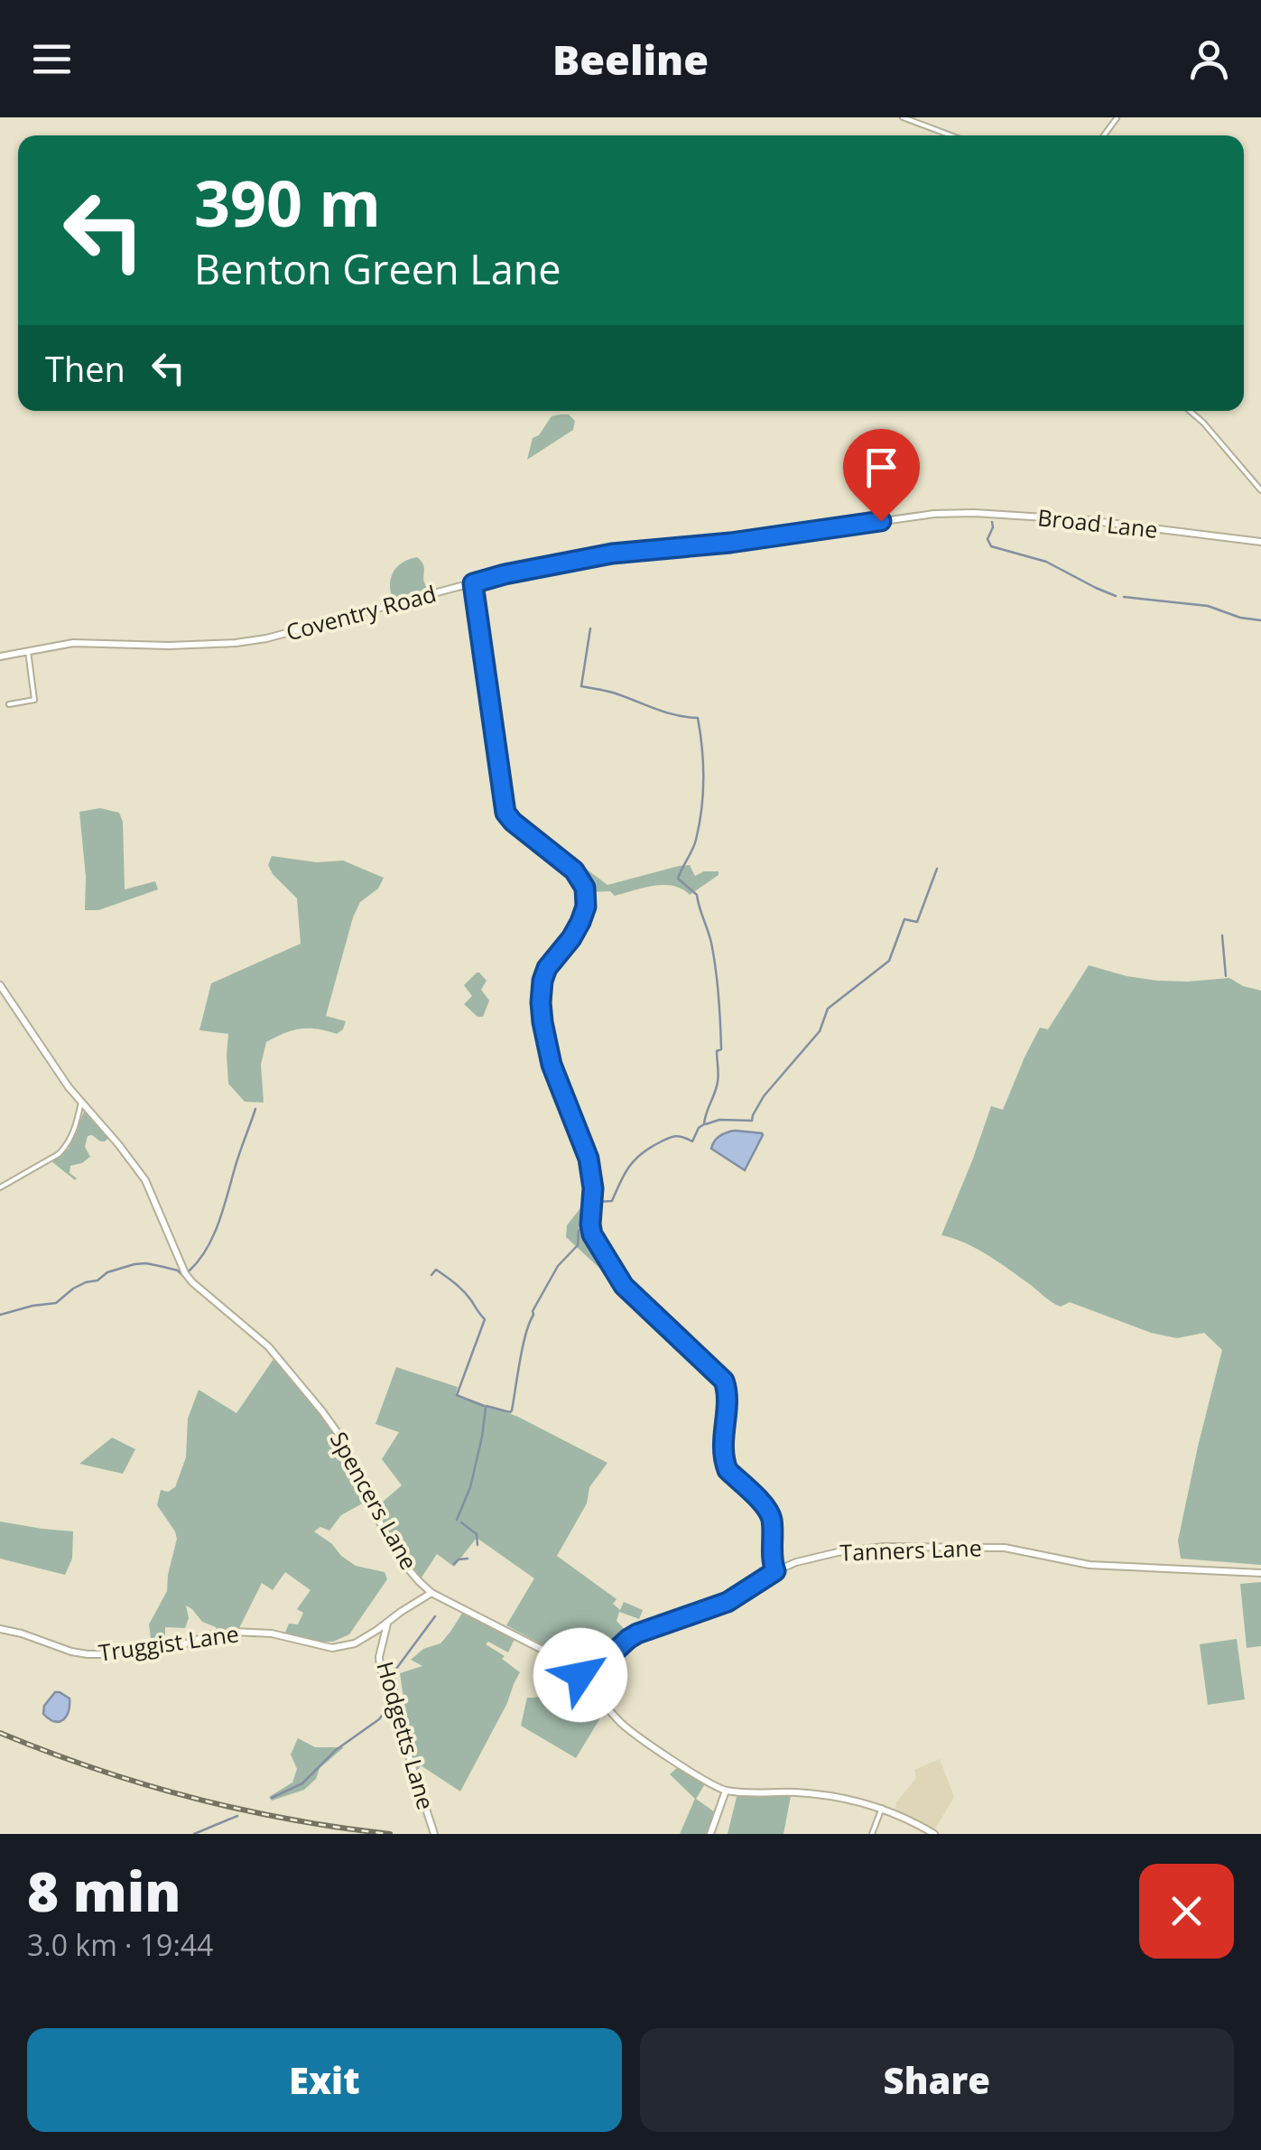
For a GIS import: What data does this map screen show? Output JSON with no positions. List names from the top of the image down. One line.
{"streets":{"street":["Broad Lane","Coventry Road","Spencers Lane","Tanners Lane","Truggist Lane","Hodgetts Lane"]},"crossings":[["Broad Lane","Coventry Road"],["Spencers Lane","Tanners Lane"],["Spencers Lane","Hodgetts Lane"],["Truggist Lane","Hodgetts Lane"]],"page":{"header":"Beeline","turn":["390 m","Benton Green Lane"],"then":"Then","heading":["8 min","3.0 km · 19:44"],"buttons":["Exit","Share"]}}
